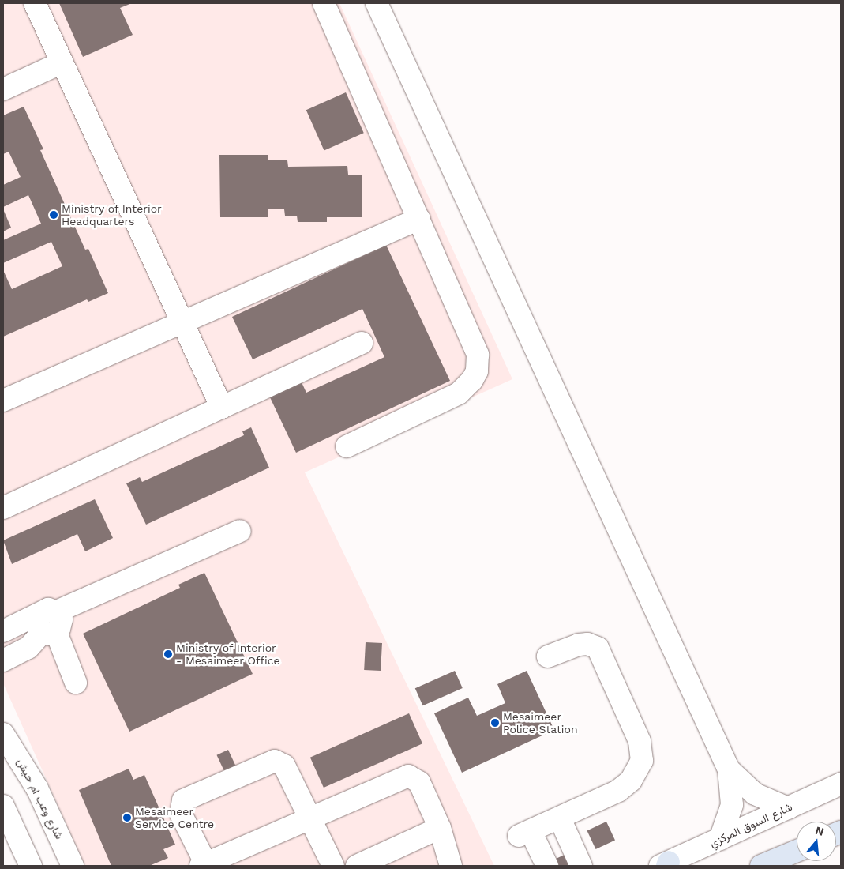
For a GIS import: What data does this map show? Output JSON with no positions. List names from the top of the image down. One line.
{"streets":{"street":["شارع وعب ام حيش","شارع السوق المركزي"]},"places":["Ministry of Interior Headquarters","Ministry of Interior - Mesaimeer Office","Mesaimeer Police Station","Mesaimeer Service Centre"],"north":"top"}
